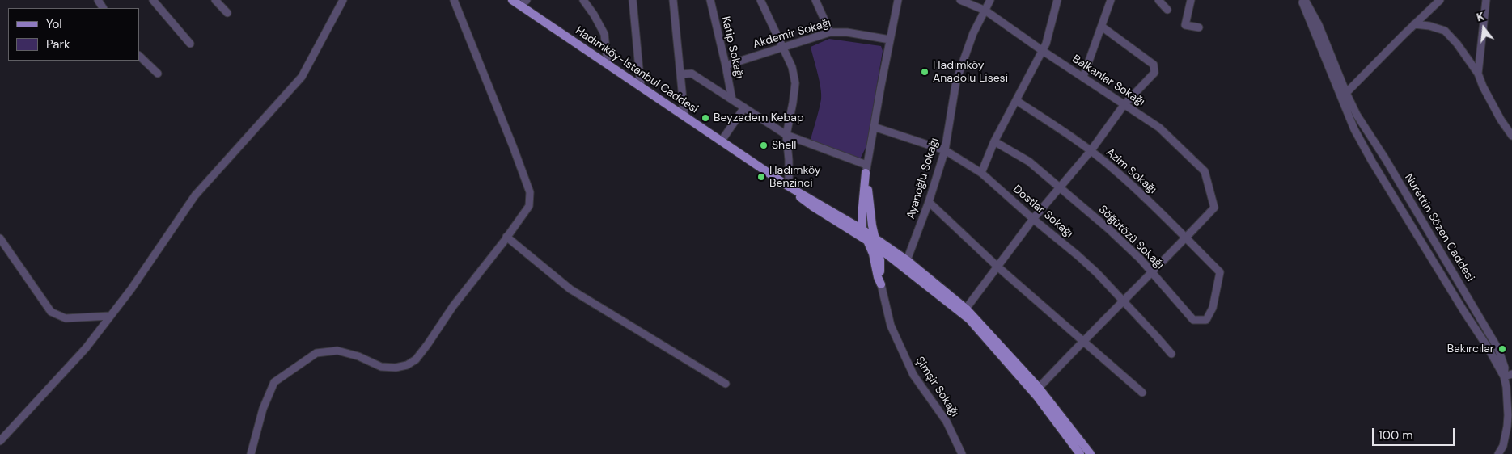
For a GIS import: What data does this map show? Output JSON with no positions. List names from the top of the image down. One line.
{"streets":{"main road":["Hadımköy-İstanbul Caddesi"],"street":["Akdemir Sokağı","Katip Sokağı","Balkanlar Sokağı","Azim Sokağı","Ayanoğlu Sokağı","Dostlar Sokağı","Nurettin Sözen Caddesi","Söğütözü Sokağı","Şimşir Sokağı"]},"crossings":[["Akdemir Sokağı","Katip Sokağı"],["Hadımköy-İstanbul Caddesi","Ayanoğlu Sokağı"],["Balkanlar Sokağı","Azim Sokağı"],["Balkanlar Sokağı","Ayanoğlu Sokağı"],["Azim Sokağı","Söğütözü Sokağı"],["Ayanoğlu Sokağı","Dostlar Sokağı"]],"places":["Hadımköy Anadolu Lisesi","Beyzadem Kebap","Shell","Hadımköy Benzinci","Bakırcılar"],"legend":["Yol","Park"],"scale_bar":"100 m","north":"top"}
